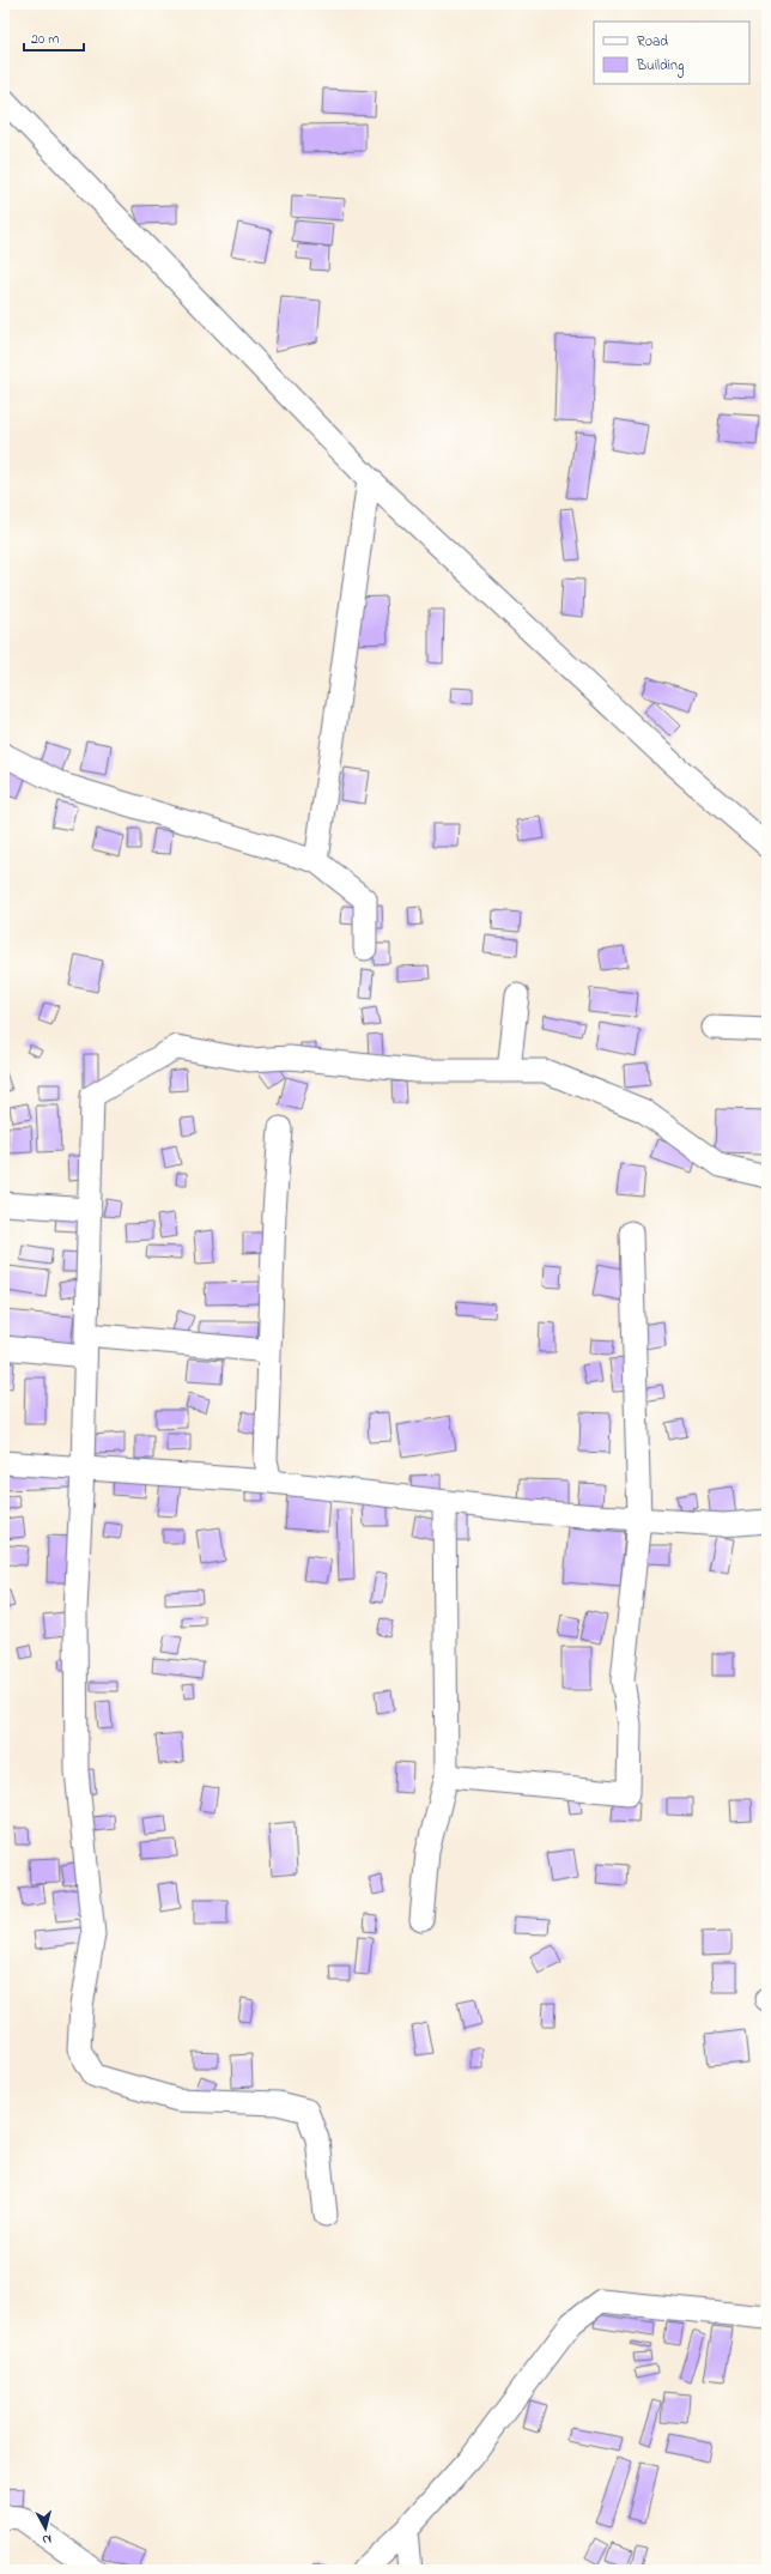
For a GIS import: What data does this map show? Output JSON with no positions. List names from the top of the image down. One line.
{"legend":["Road","Building"],"scale_bar":"20 m","north":"bottom"}
